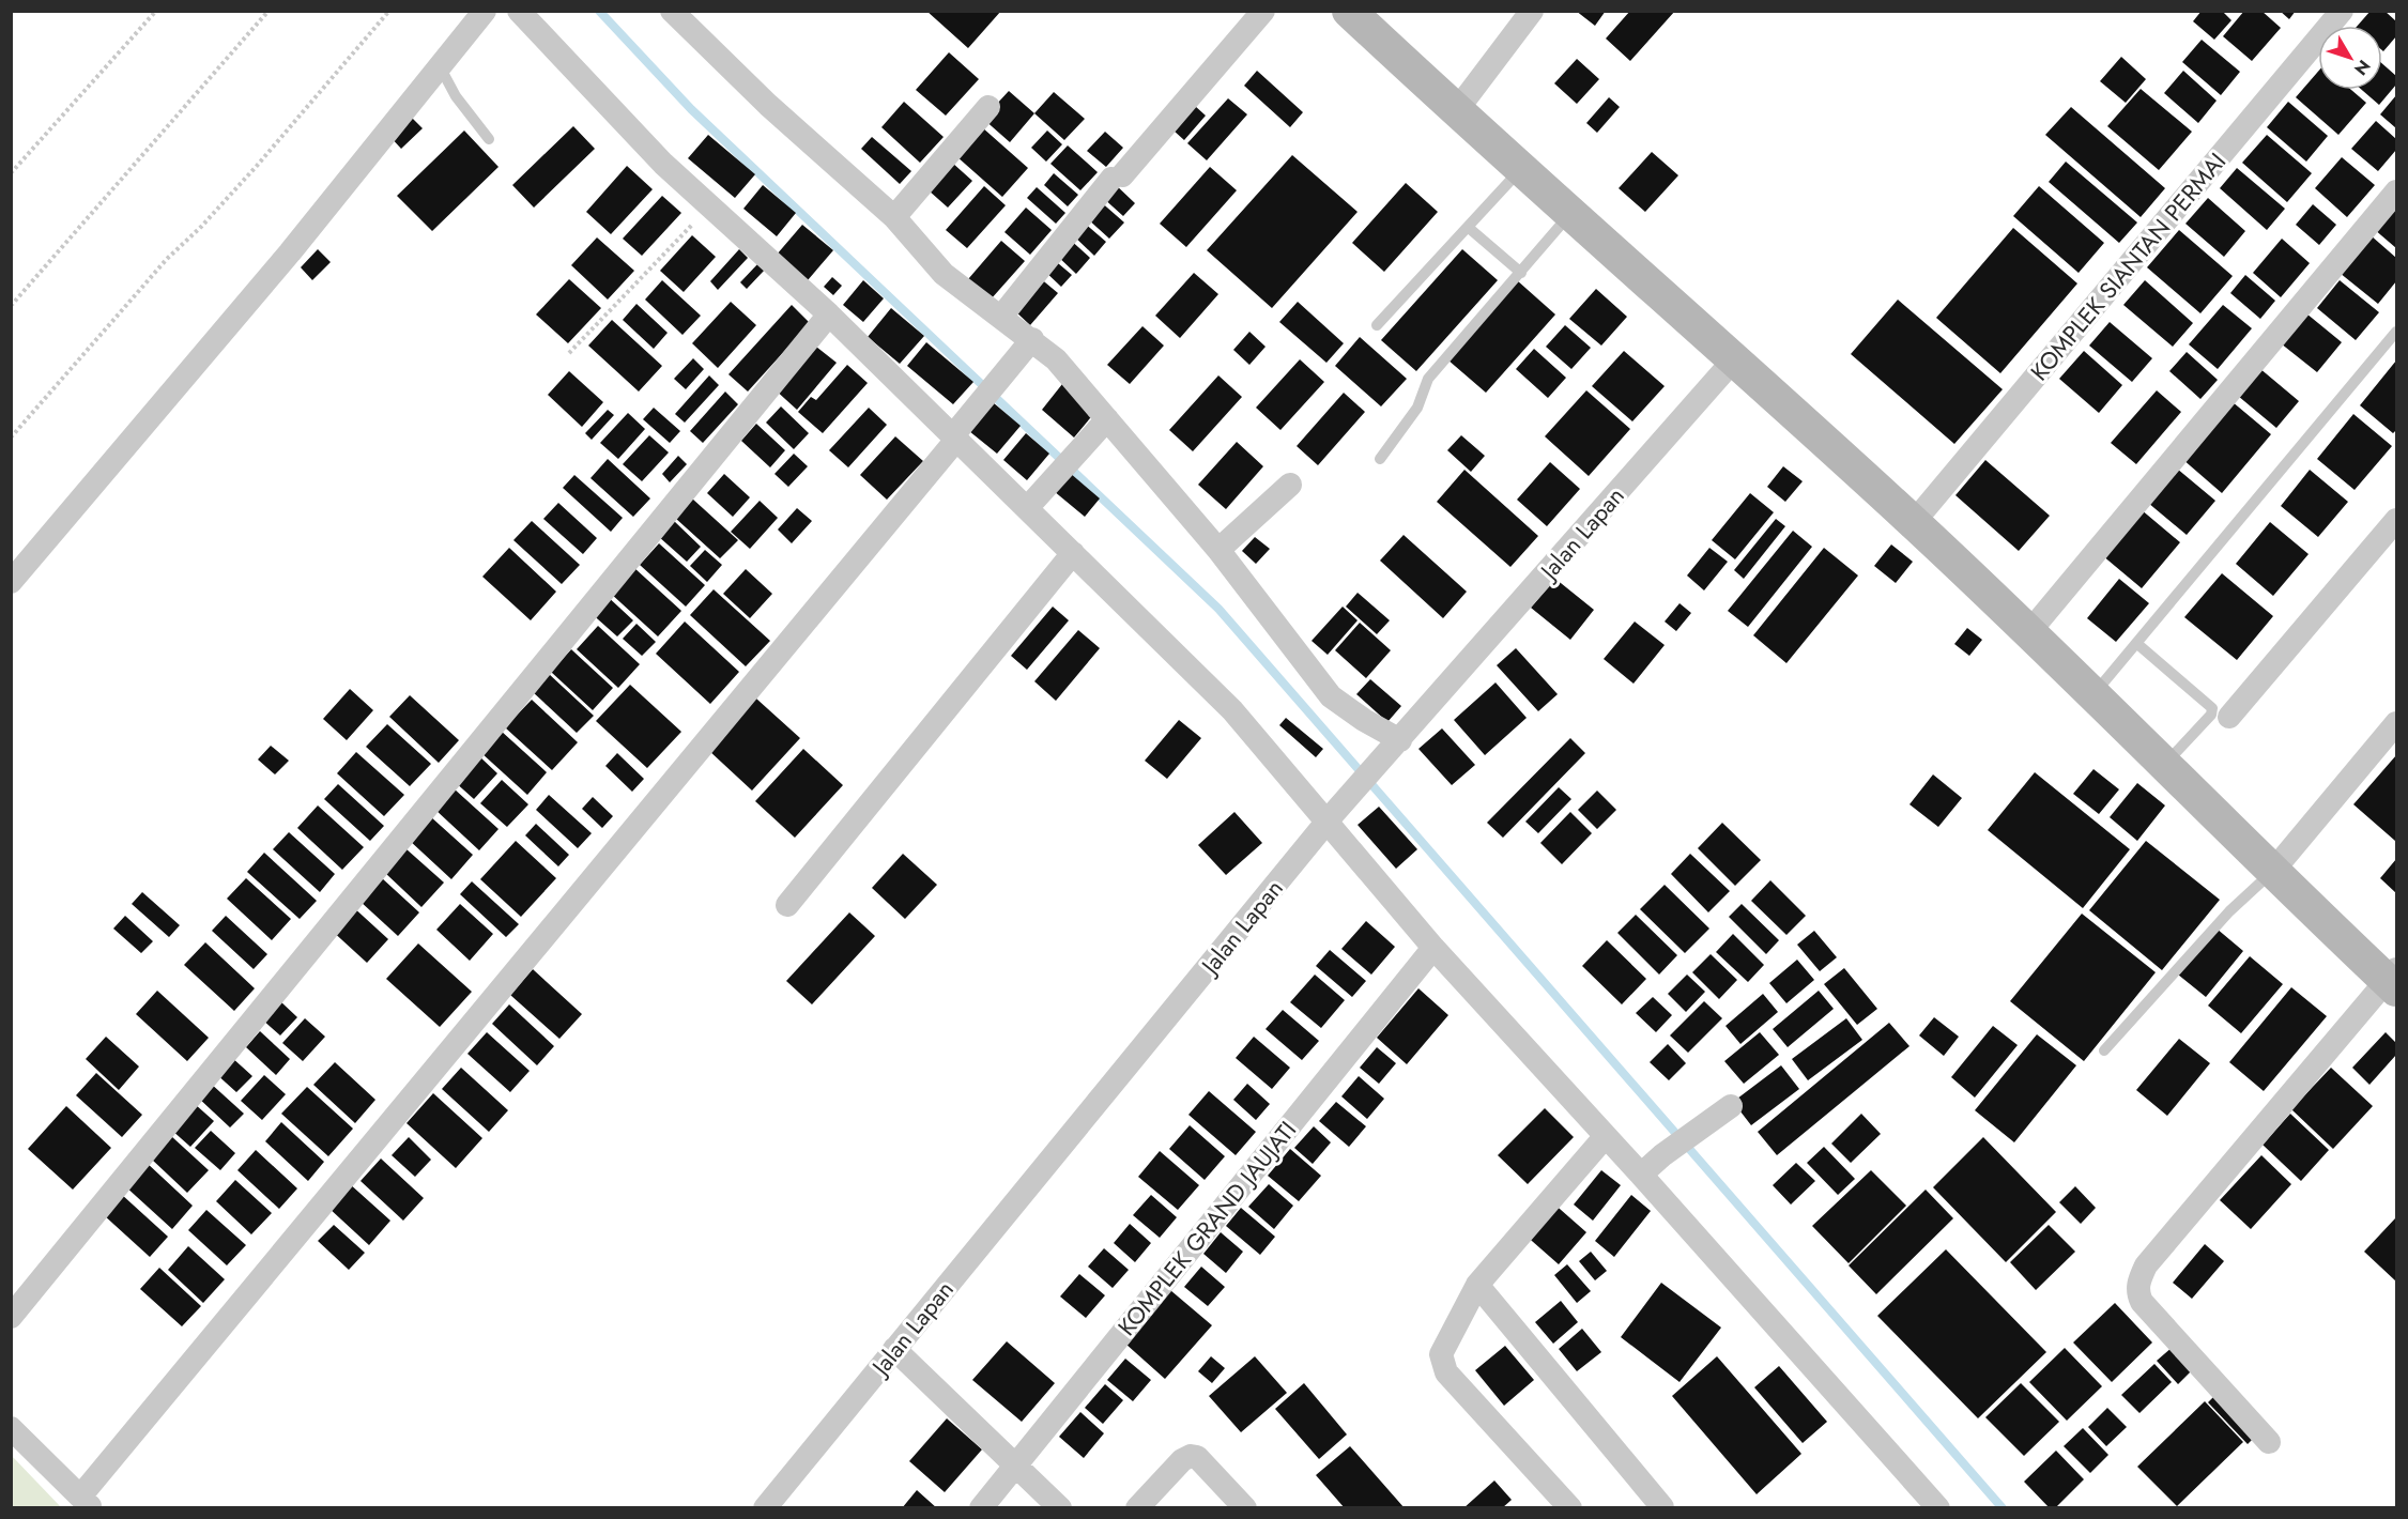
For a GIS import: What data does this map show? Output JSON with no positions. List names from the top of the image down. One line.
{"streets":{"street":["KOMPLEK SIANTAN PERMAI","Jalan Lapan","KOMPLEK GRAND JAUJATI"]},"north":"bottom right"}
